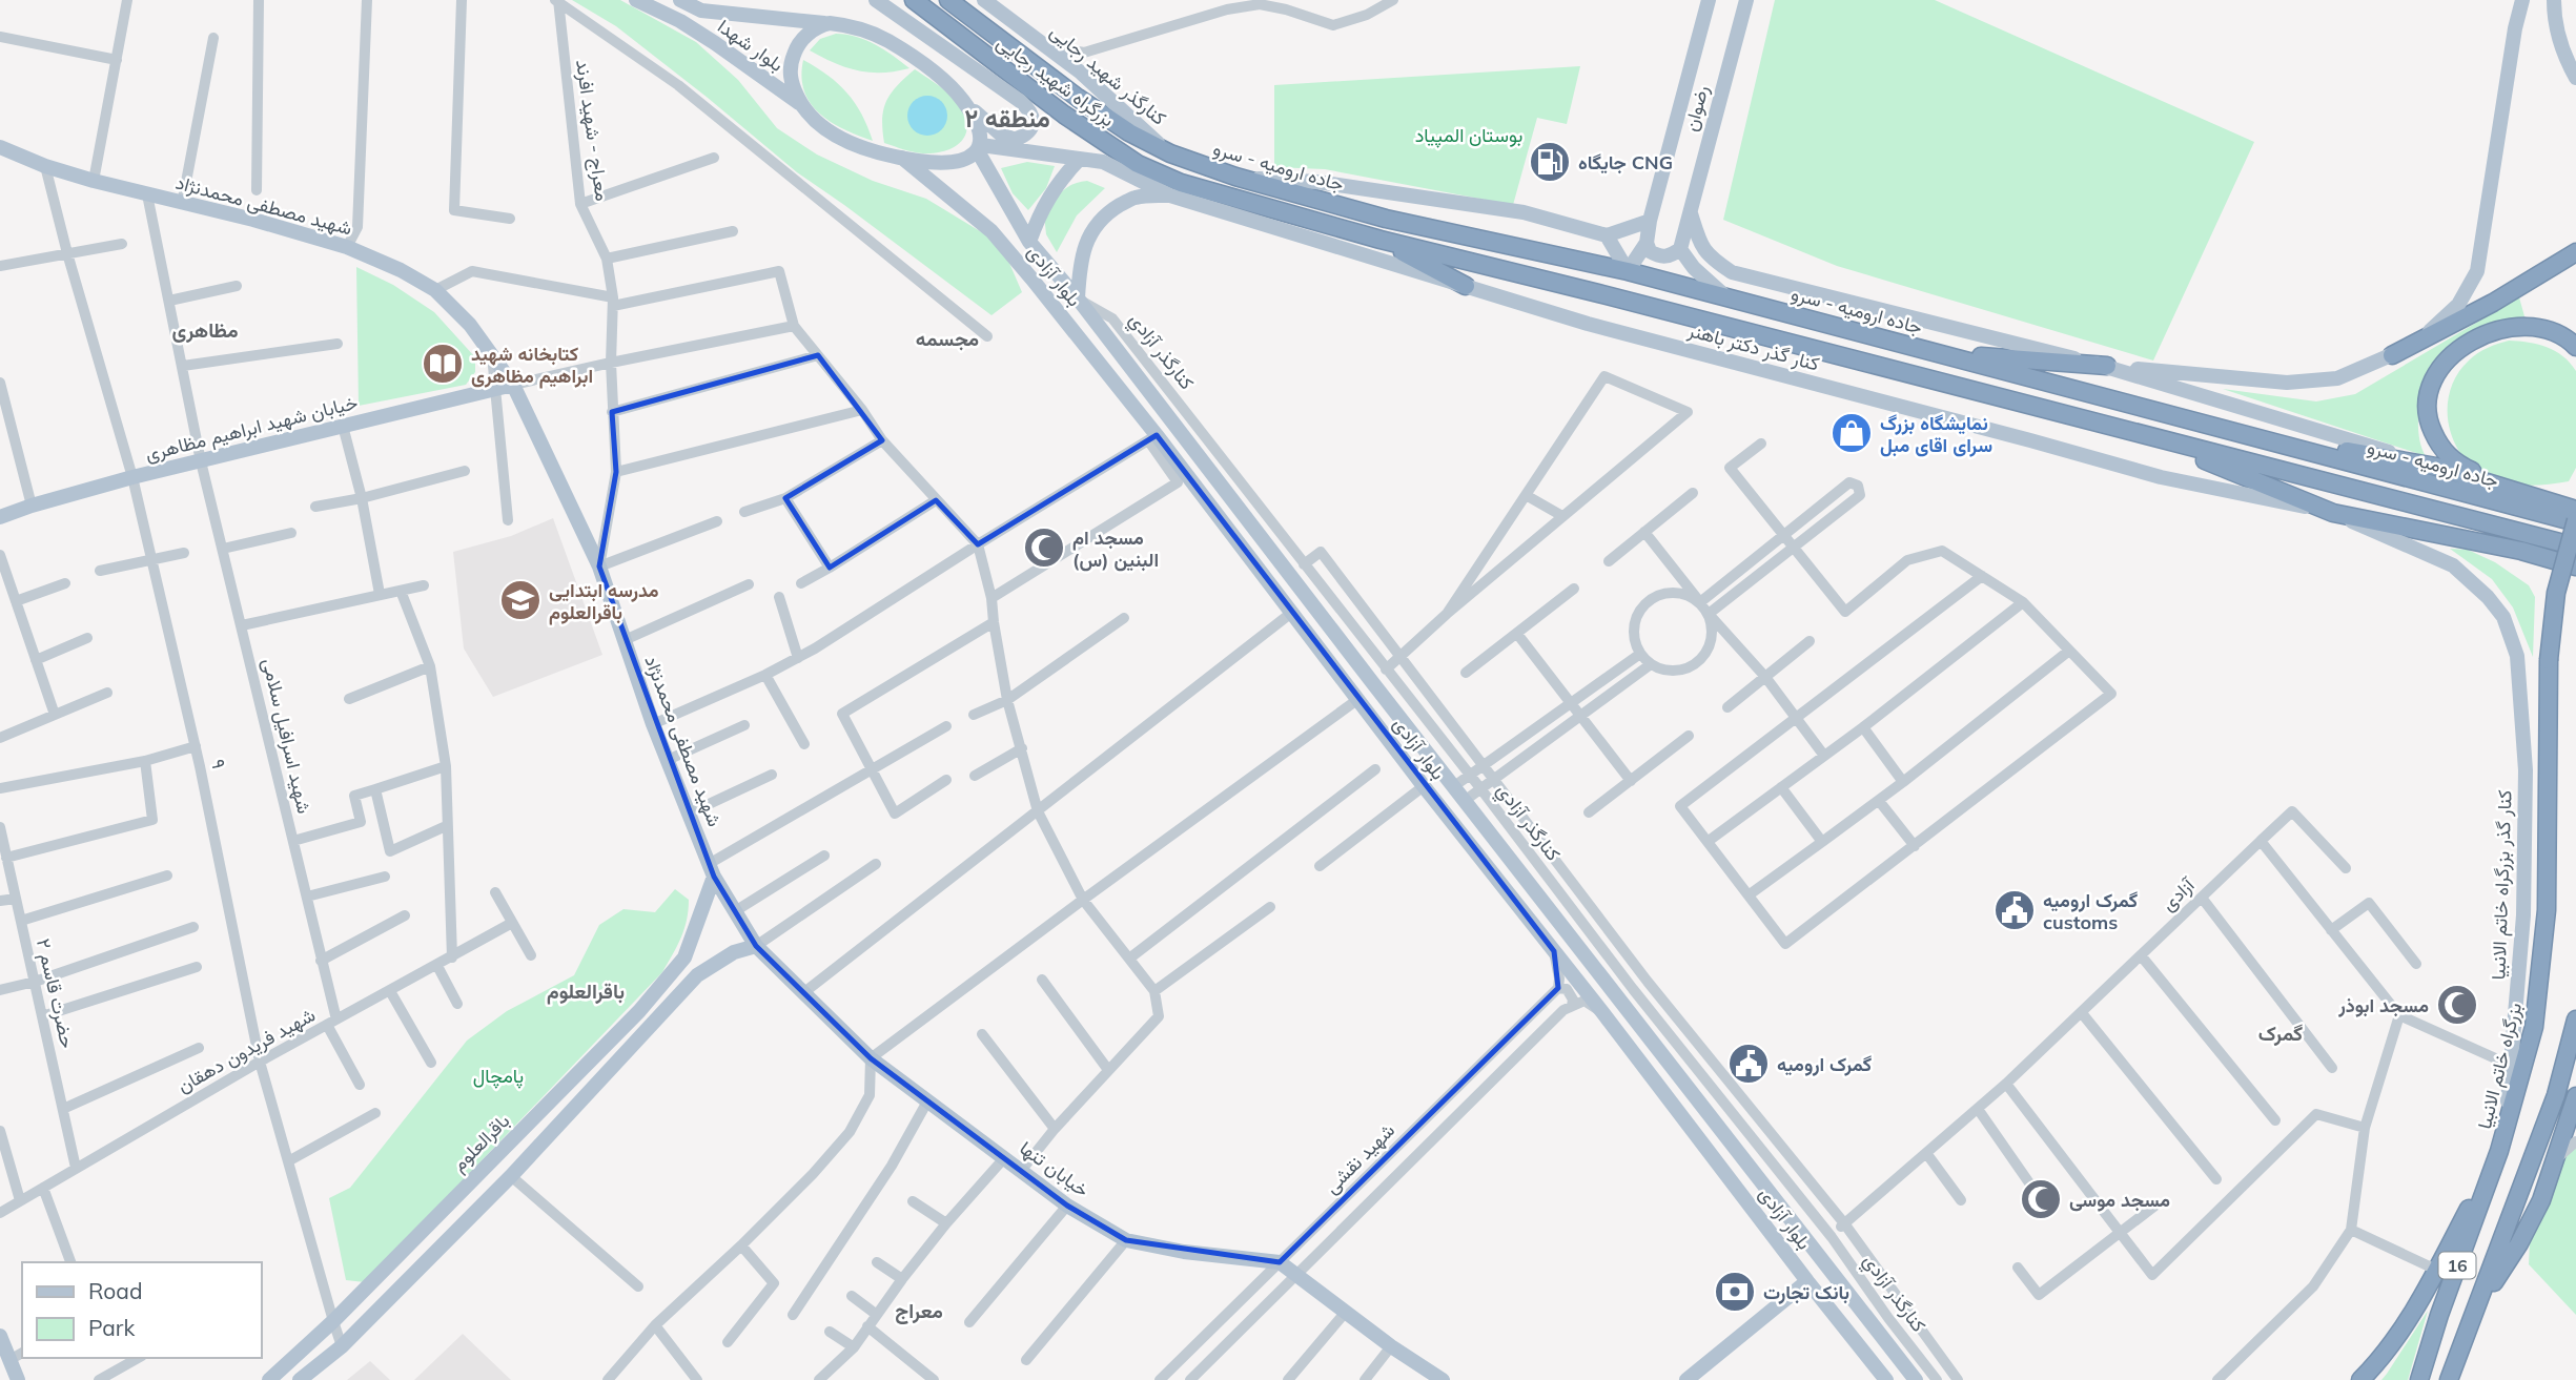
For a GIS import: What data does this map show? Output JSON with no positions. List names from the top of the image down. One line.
{"streets":{"highway":["بزرگراه شهید رجایی","جاده ارومیه - سرو","بزرگراه خاتم الانبیا","16"],"main road":["بلوار شهدا","کنارگذر شهید رجایی","رضوان","شهید مصطفی محمدنژاد","بلوار آزادی","کنار گذر دکتر باهنر","خیابان شهید ابراهیم مظاهری","کنار گذر بزرگراه خاتم الانبیا","باقرالعلوم","خیابان تنها"],"street":["معراج - شهید افرند","کنارگذر آزادي","شهید اسرافیل سلامی","۹","آزادی","۲ حضرت قاسم","شهید فریدون دهقان","شهید نقشی"]},"crossings":[["بلوار شهدا","بلوار آزادی"],["کنارگذر شهید رجایی","جاده ارومیه - سرو"],["بزرگراه شهید رجایی","جاده ارومیه - سرو"],["بزرگراه شهید رجایی","کنار گذر دکتر باهنر"],["رضوان","جاده ارومیه - سرو"],["معراج - شهید افرند","شهید مصطفی محمدنژاد"],["جاده ارومیه - سرو","بزرگراه خاتم الانبیا"],["شهید مصطفی محمدنژاد","خیابان شهید ابراهیم مظاهری"],["شهید مصطفی محمدنژاد","شهید اسرافیل سلامی"],["شهید مصطفی محمدنژاد","۹"],["شهید مصطفی محمدنژاد","باقرالعلوم"],["شهید مصطفی محمدنژاد","خیابان تنها"],["بلوار آزادی","کنارگذر آزادي"],["کنار گذر دکتر باهنر","کنار گذر بزرگراه خاتم الانبیا"],["کنارگذر آزادي","آزادی"],["خیابان شهید ابراهیم مظاهری","شهید اسرافیل سلامی"],["خیابان شهید ابراهیم مظاهری","۹"],["شهید اسرافیل سلامی","شهید فریدون دهقان"],["۹","شهید فریدون دهقان"],["۹","باقرالعلوم"],["کنار گذر بزرگراه خاتم الانبیا","بزرگراه خاتم الانبیا"],["۲ حضرت قاسم","شهید فریدون دهقان"],["باقرالعلوم","خیابان تنها"],["شهید نقشی","خیابان تنها"]],"districts":["منطقه ۲","مظاهری","مجسمه","باقرالعلوم","گمرک","معراج"],"parks":["بوستان المپیاد","پامچال"],"places":{"fuel station":["جایگاه CNG"],"library":["کتابخانه شهید ابراهیم مظاهری"],"shop":["نمایشگاه بزرگ سرای اقای مبل"],"mosque":["مسجد ام البنین (س)","مسجد ابوذر","مسجد موسی"],"school or university":["مدرسه ابتدایی باقرالعلوم"],"public building":["گمرک ارومیه customs","گمرک ارومیه"],"bank":["بانک تجارت"]},"legend":["Road","Park"]}
